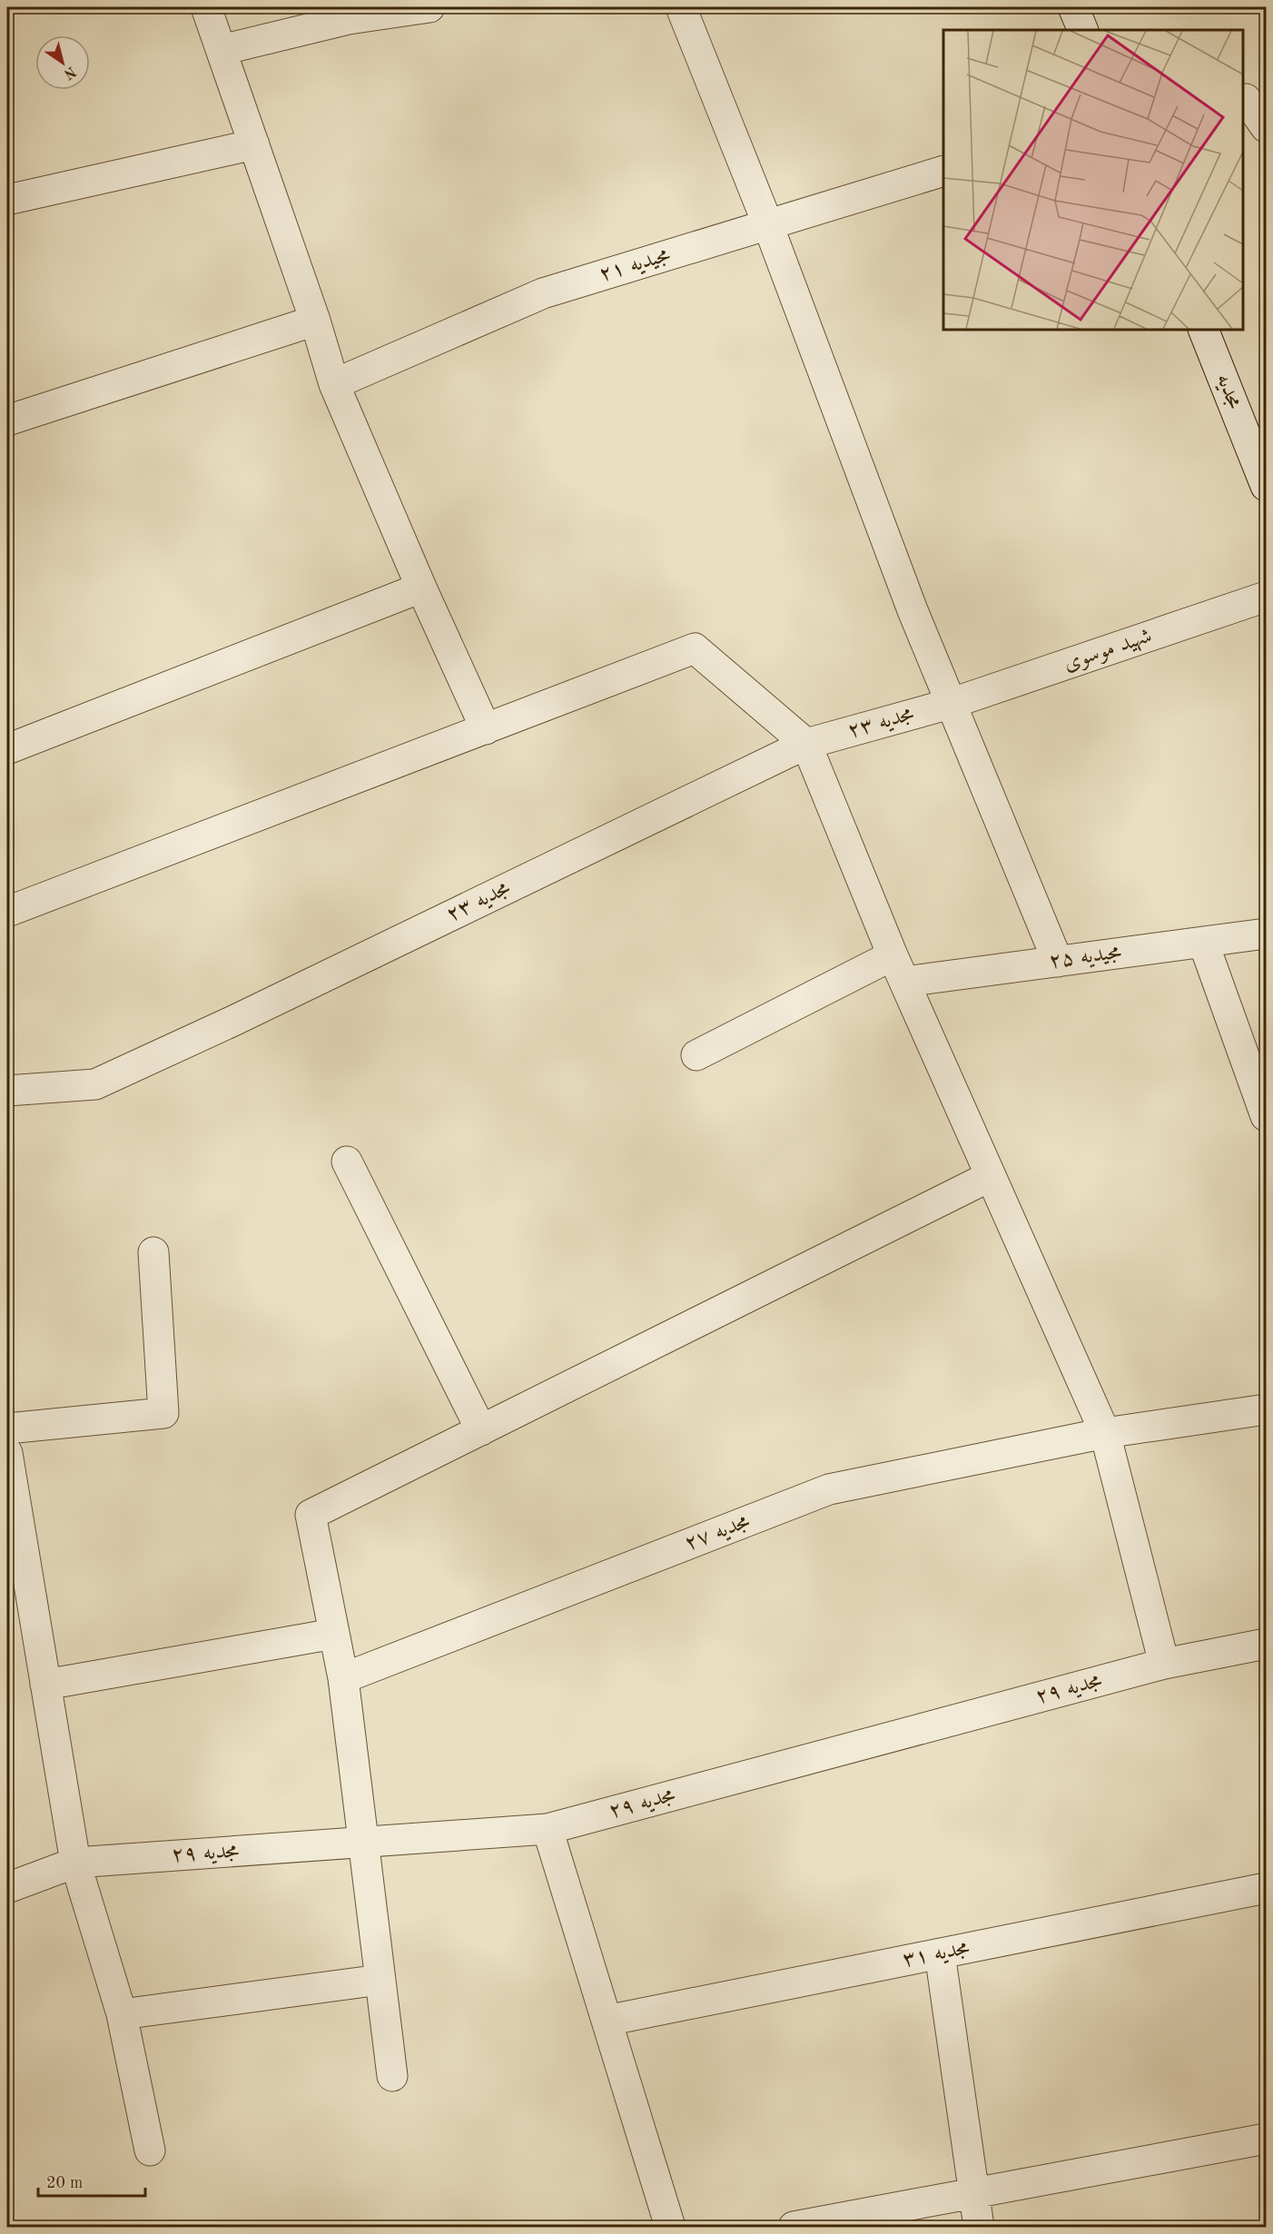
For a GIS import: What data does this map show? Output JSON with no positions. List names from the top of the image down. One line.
{"streets":{"street":["مجیدیه ۲۱","مجدیه","شهید موسوی","مجدیه ۲۳","مجیدیه ۲۵","مجدیه ۲۷","مجدیه ۲۹","مجدیه ۳۱"]},"crossings":[["شهید موسوی","مجدیه ۲۳"]],"scale_bar":"20 m","north":"bottom right"}
